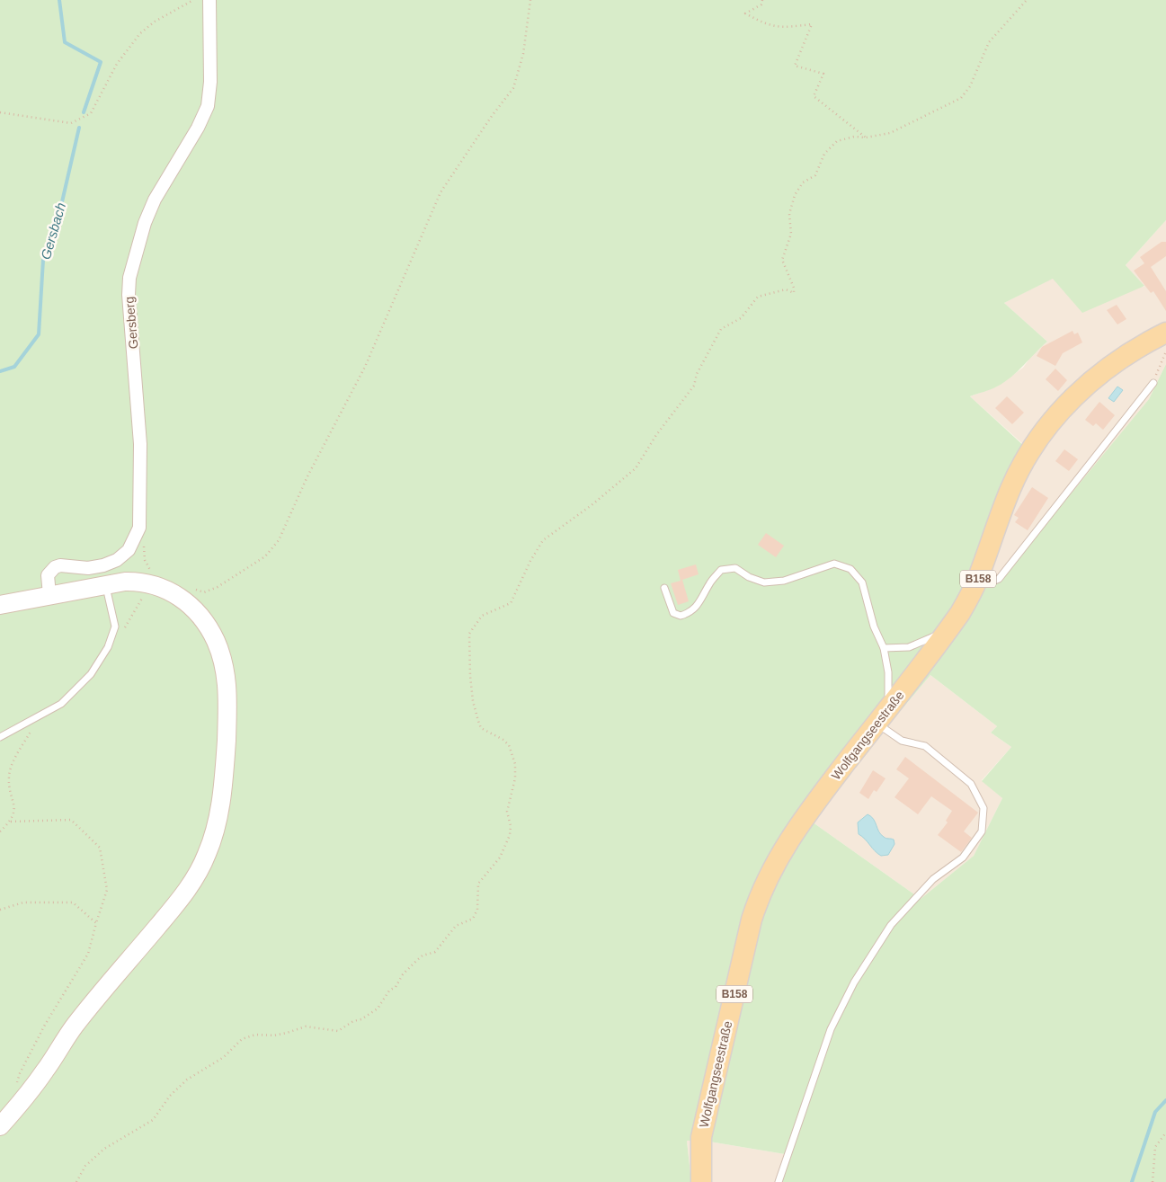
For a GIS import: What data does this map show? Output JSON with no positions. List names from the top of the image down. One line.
{"streets":{"main road":["B158","Wolfgangseestraße"],"street":["Gersberg"]},"water":["Gersbach"]}
